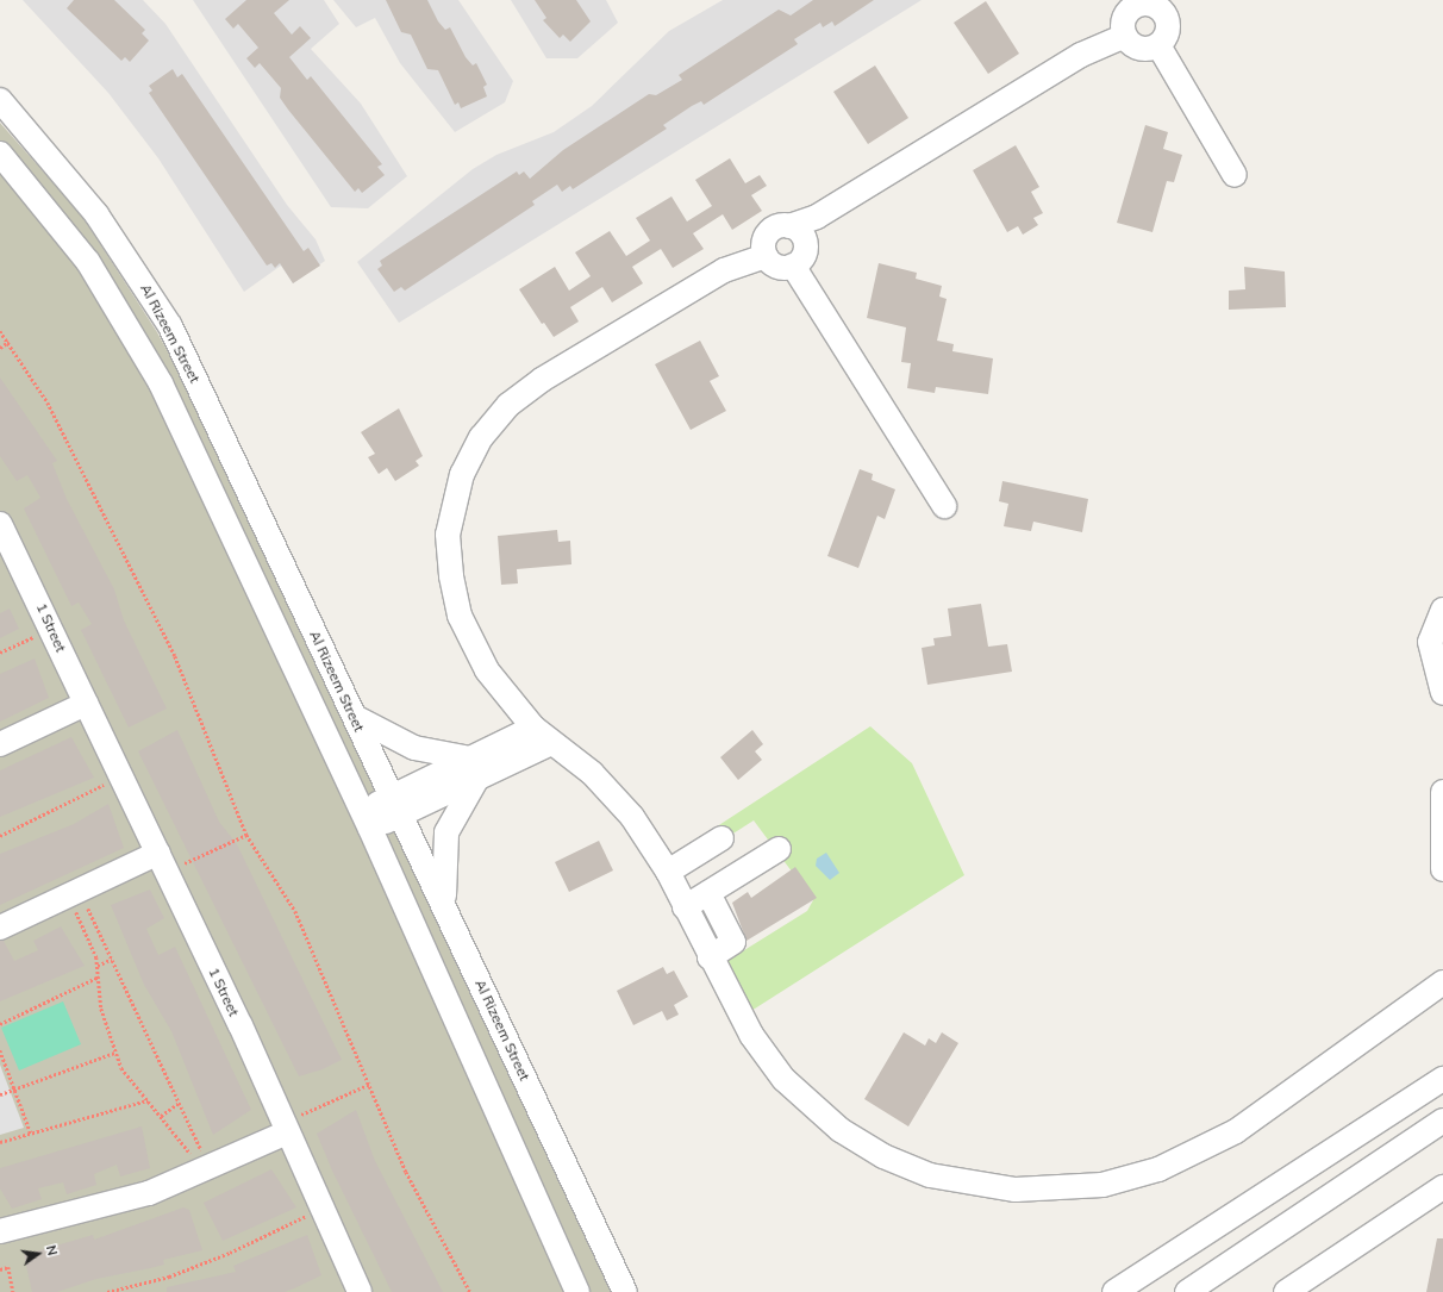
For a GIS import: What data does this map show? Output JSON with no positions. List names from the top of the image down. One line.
{"streets":{"street":["Al Rizeem Street","1 Street"]},"north":"right"}
